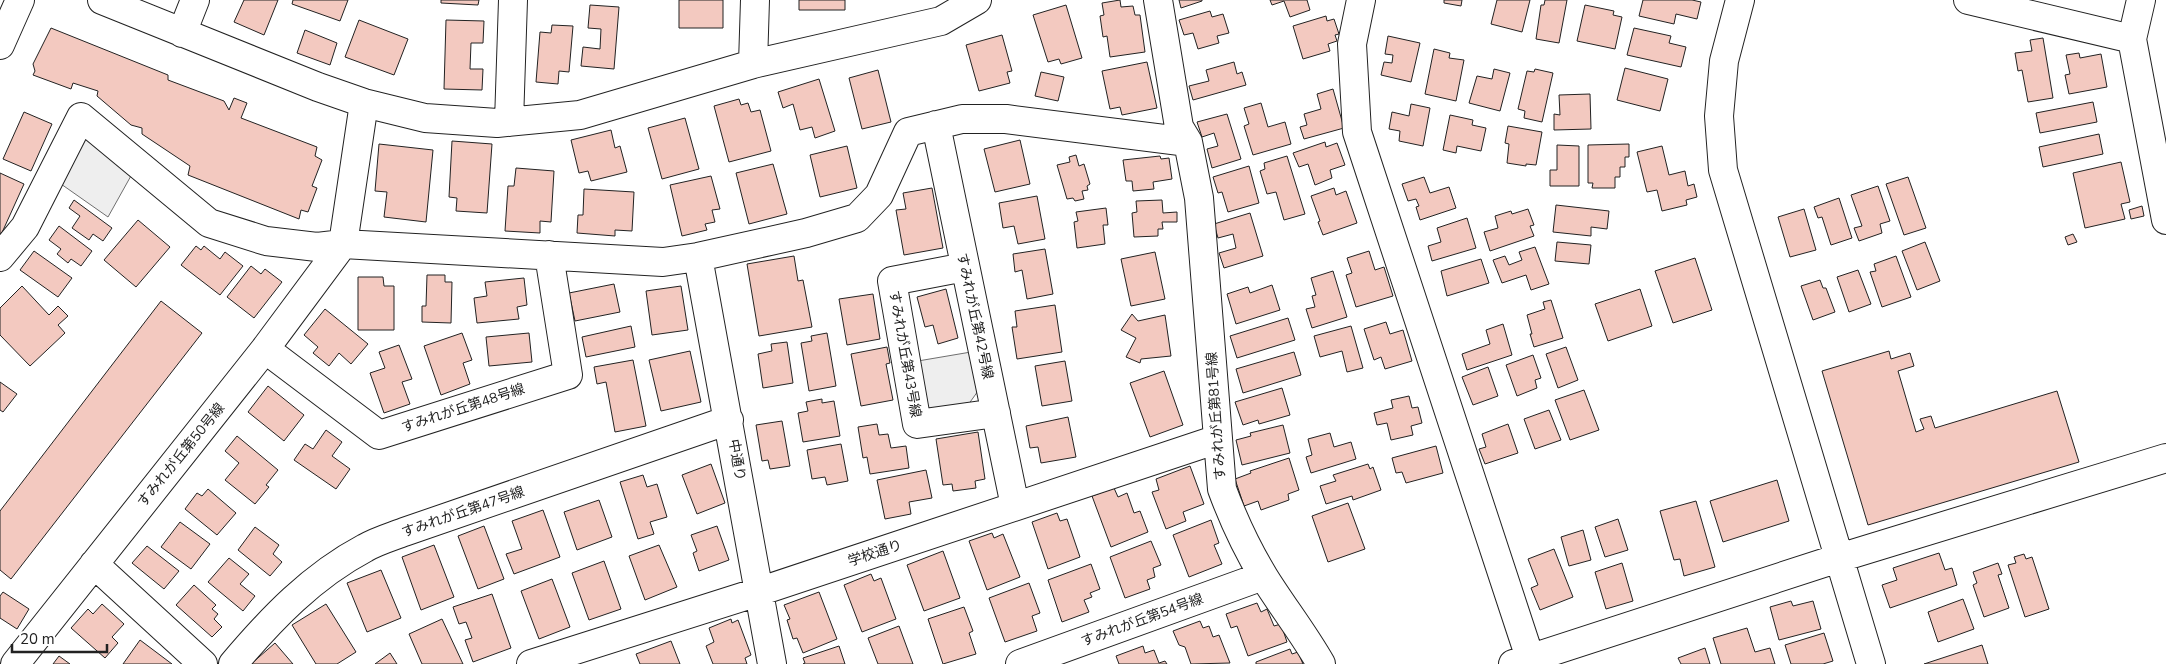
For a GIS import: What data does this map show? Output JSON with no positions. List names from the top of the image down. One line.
{"streets":{"street":["すみれが丘第42号線","すみれが丘第43号線","すみれが丘第48号線","すみれが丘第81号線","すみれが丘第50号線","中通り","すみれが丘第47号線","学校通り","すみれが丘第54号線"]},"crossings":[["すみれが丘第42号線","すみれが丘第43号線"],["すみれが丘第42号線","学校通り"],["すみれが丘第48号線","すみれが丘第50号線"],["すみれが丘第81号線","学校通り"],["すみれが丘第81号線","すみれが丘第54号線"],["中通り","すみれが丘第47号線"],["中通り","学校通り"]],"scale_bar":"20 m"}
